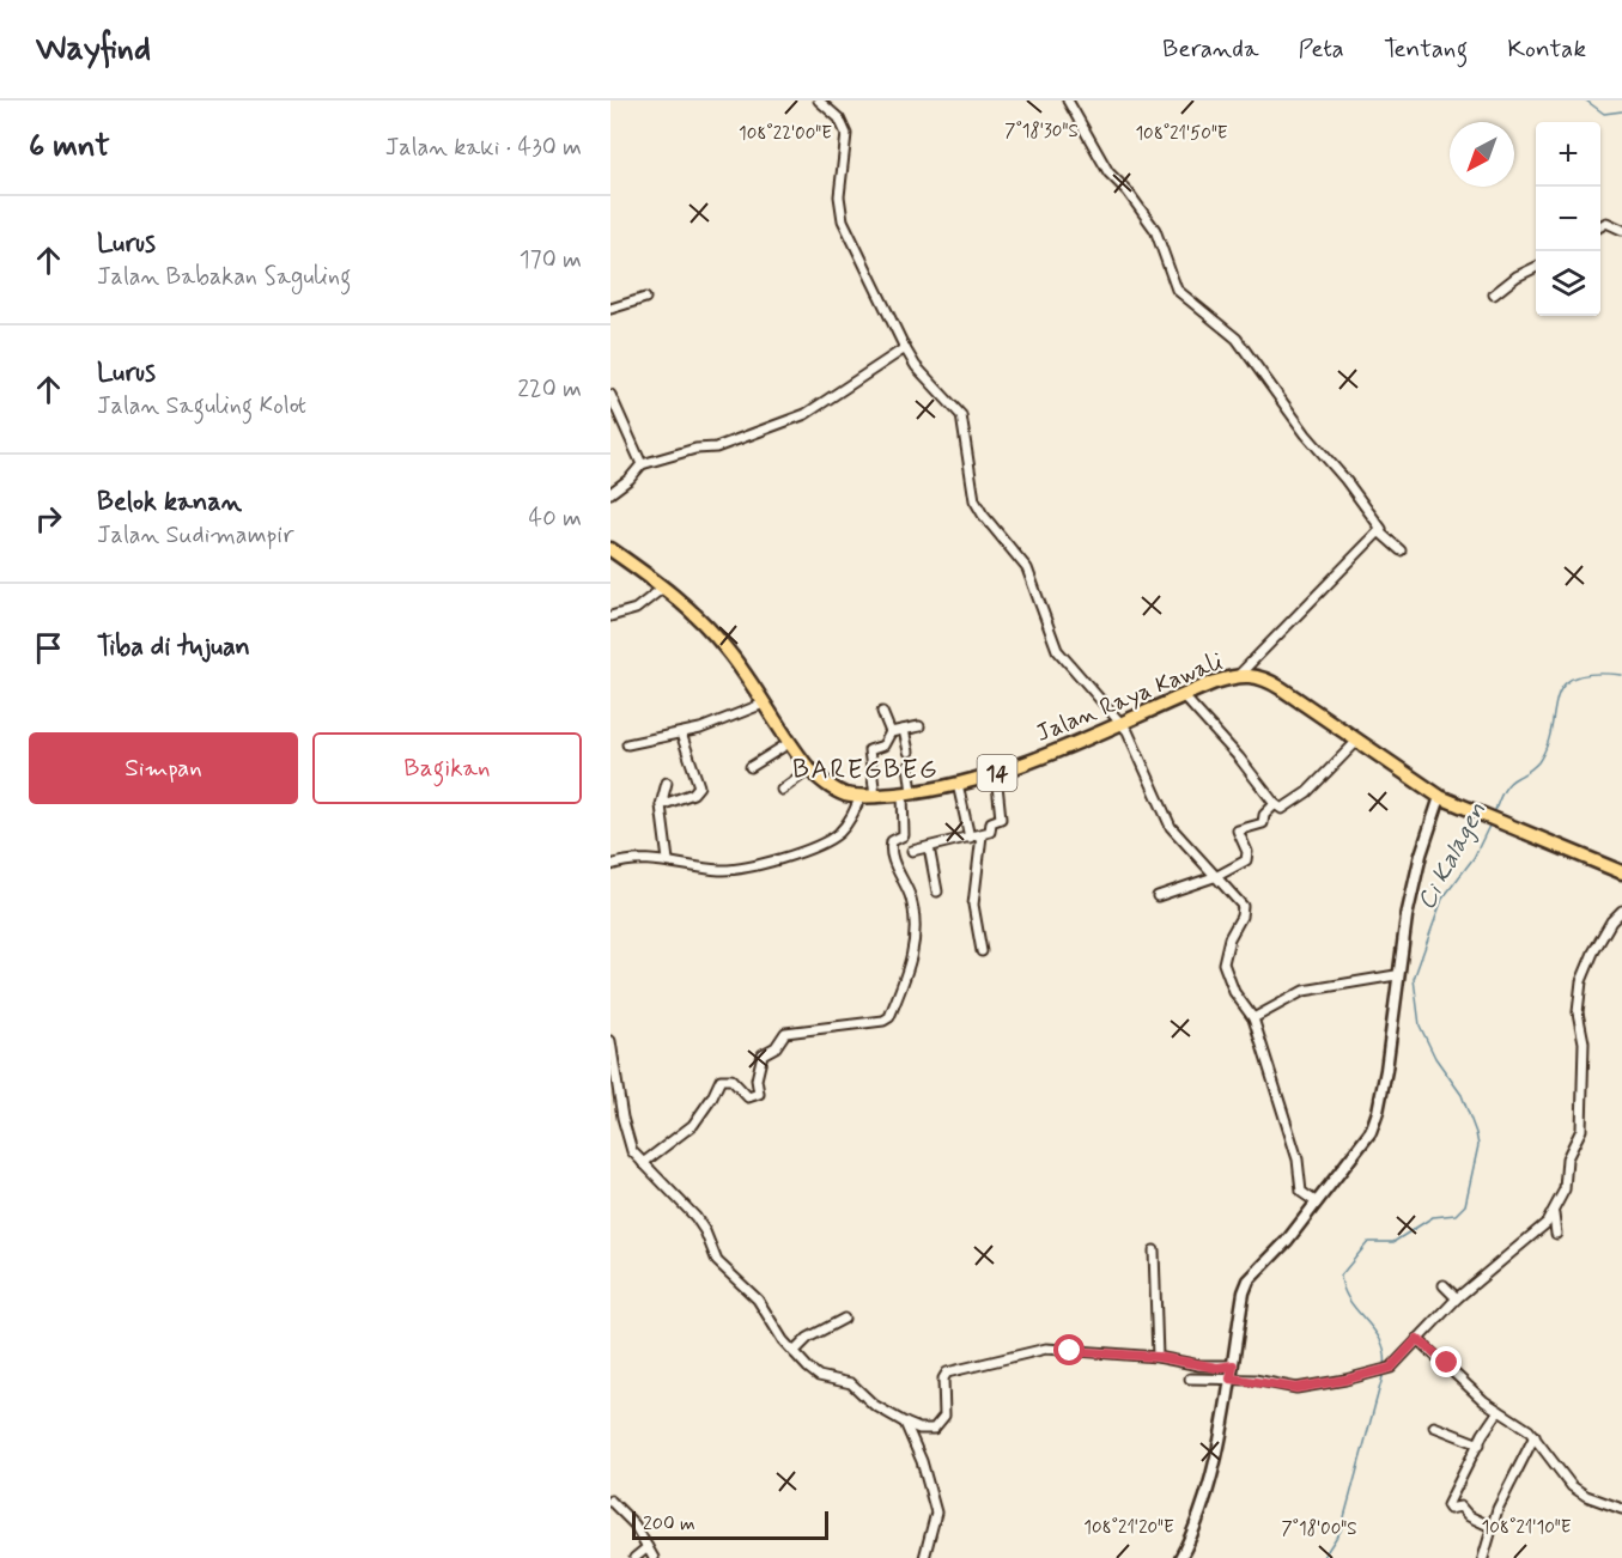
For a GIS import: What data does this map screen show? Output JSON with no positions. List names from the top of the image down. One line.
{"streets":{"highway":["Jalan Raya Kawali","14"]},"districts":["BAREGBEG"],"water":["Ci Kalagen"],"scale_bar":"200 m","north":"bottom left","page":{"header":"Wayfind","nav":["Beranda","Peta","Tentang","Kontak"],"heading":["6 mnt","Jalan kaki · 430 m"],"map_buttons":["+","−"],"list":[["Lurus","Jalan Babakan Saguling","170 m"],["Lurus","Jalan Saguling Kolot","220 m"],["Belok kanan","Jalan Sudimampir","40 m"],"Tiba di tujuan"],"buttons":["Simpan","Bagikan"],"scale":"200 m"},"coordinates":["7°18'30\"S","108°22'00\"E","108°21'50\"E","108°21'20\"E","108°21'10\"E","7°18'00\"S"]}
